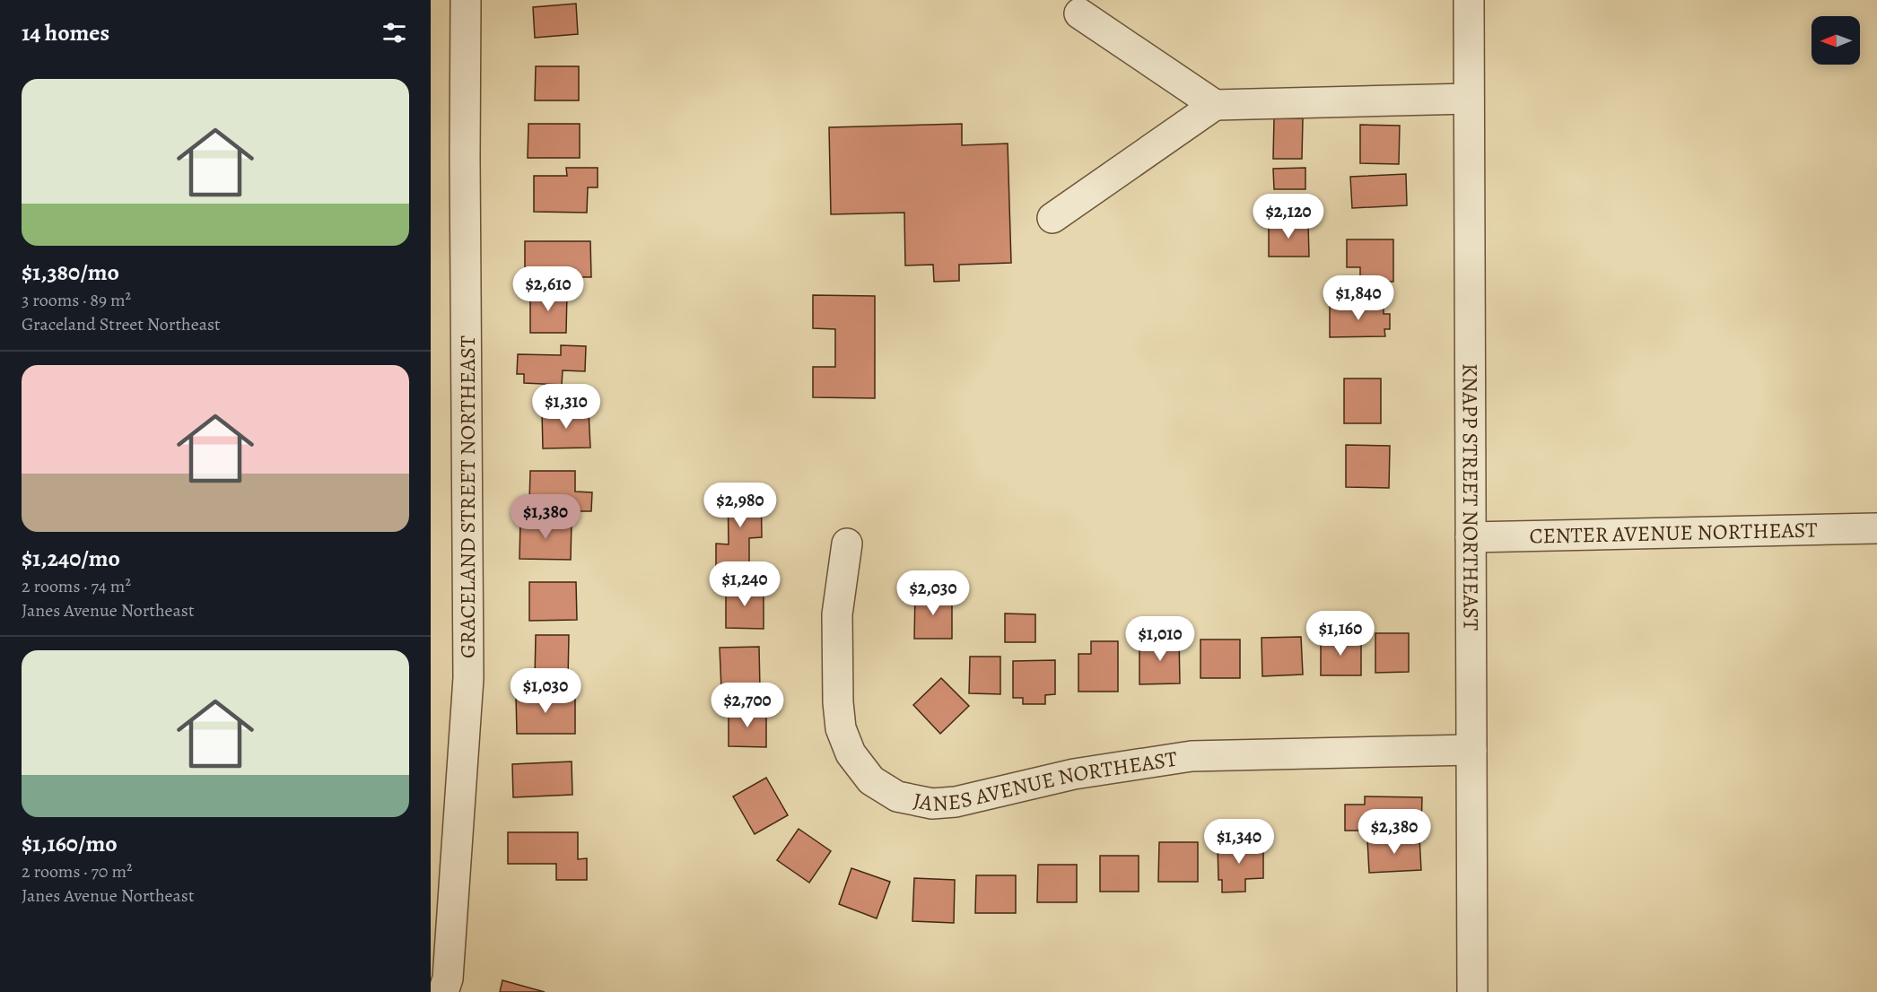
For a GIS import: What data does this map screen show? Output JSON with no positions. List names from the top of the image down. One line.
{"streets":{"street":["KNAPP STREET NORTHEAST","GRACELAND STREET NORTHEAST","CENTER AVENUE NORTHEAST","JANES AVENUE NORTHEAST"]},"crossings":[["KNAPP STREET NORTHEAST","CENTER AVENUE NORTHEAST"],["KNAPP STREET NORTHEAST","JANES AVENUE NORTHEAST"]],"north":"left","page":{"heading":"14 homes","list":[{"name":"$1,380/mo","note":"3 rooms · 89 m² · Graceland Street Northeast"},{"name":"$1,240/mo","note":"2 rooms · 74 m² · Janes Avenue Northeast"},{"name":"$1,160/mo","note":"2 rooms · 70 m² · Janes Avenue Northeast"}],"price":["$2,120","$2,610","$1,840","$1,310","$2,980","$1,380","$1,240","$2,030","$1,160","$1,010","$1,030","$2,700","$2,380","$1,340"]}}
